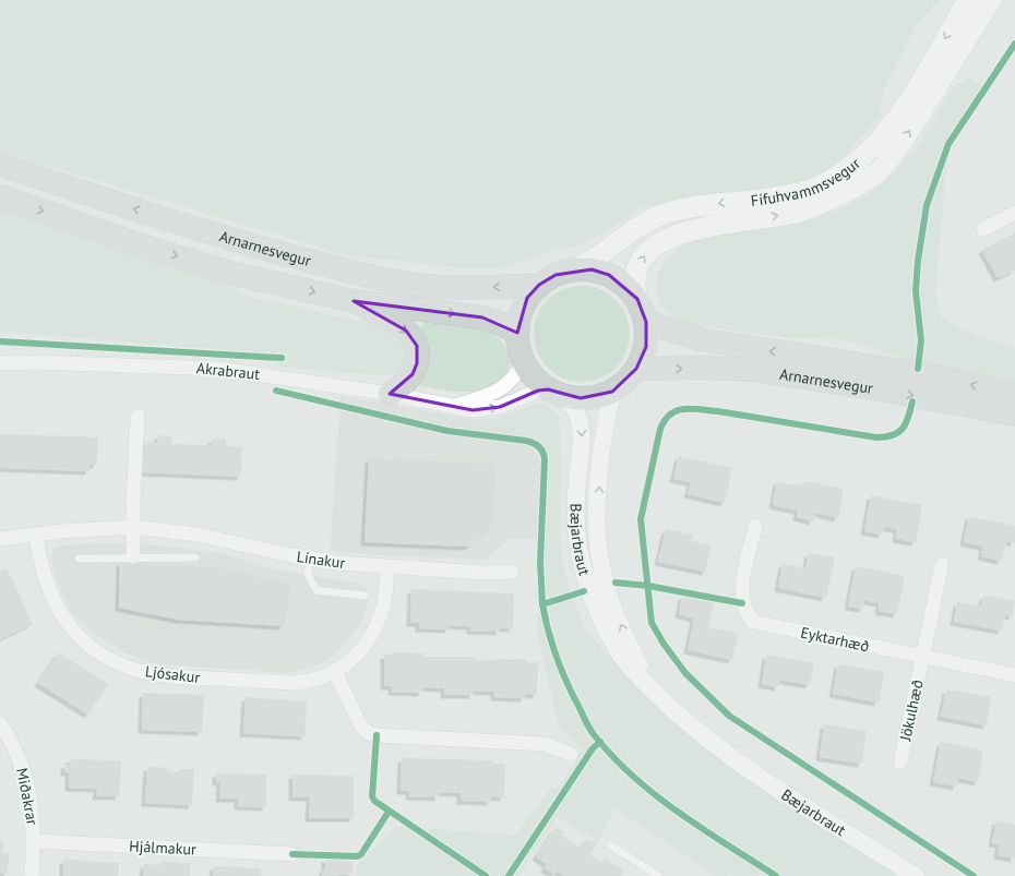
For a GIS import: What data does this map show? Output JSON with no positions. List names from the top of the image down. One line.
{"streets":{"main road":["Fífuhvammsvegur","Arnarnesvegur"],"street":["Akrabraut","Bæjarbraut","Línakur","Eyktarhæð","Ljósakur","Jökulhæð","Miðakrar","Hjálmakur"]},"crossings":[["Fífuhvammsvegur","Arnarnesvegur"],["Fífuhvammsvegur","Akrabraut"],["Fífuhvammsvegur","Bæjarbraut"],["Arnarnesvegur","Akrabraut"],["Arnarnesvegur","Bæjarbraut"],["Akrabraut","Bæjarbraut"],["Línakur","Ljósakur"],["Eyktarhæð","Jökulhæð"],["Miðakrar","Hjálmakur"]]}
